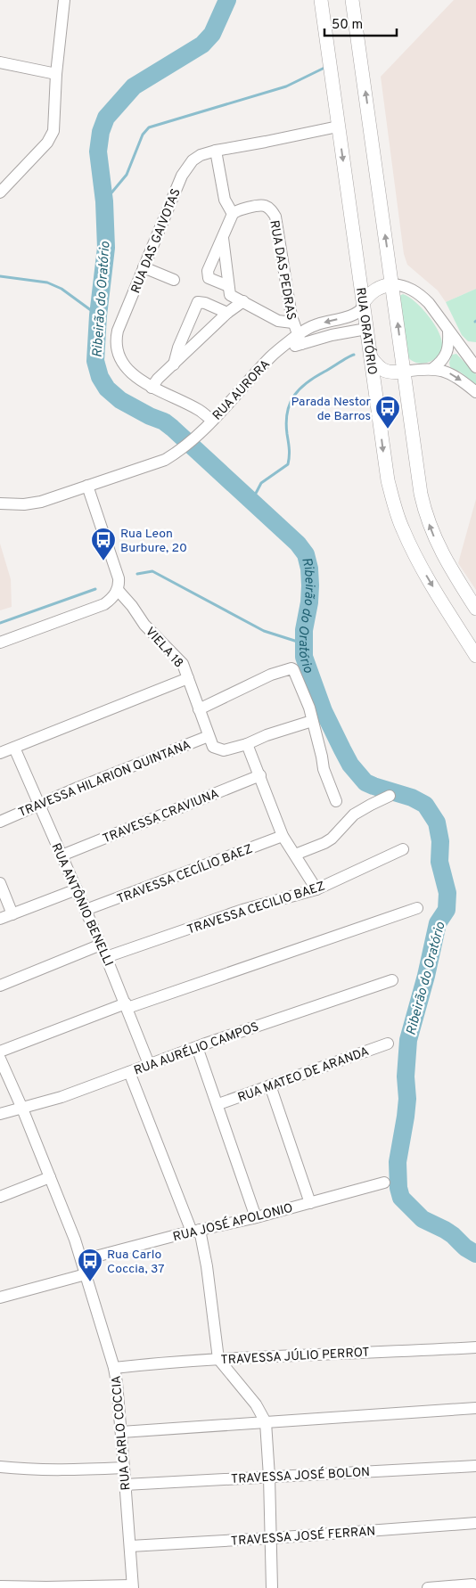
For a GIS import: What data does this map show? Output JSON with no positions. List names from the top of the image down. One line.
{"streets":{"main road":["RUA ORATÓRIO"],"street":["RUA DAS GAIVOTAS","RUA DAS PEDRAS","RUA AURORA","VIELA 18","TRAVESSA HILARION QUINTANA","TRAVESSA CRAVIUNA","TRAVESSA CECÍLIO BAEZ","RUA ANTÔNIO BENELLI","TRAVESSA CECILIO BAEZ","RUA AURÉLIO CAMPOS","RUA MATEO DE ARANDA","RUA JOSÉ APOLONIO","TRAVESSA JÚLIO PERROT","RUA CARLO COCCIA","TRAVESSA JOSÉ BOLON","TRAVESSA JOSÉ FERRAN"]},"crossings":[["RUA DAS GAIVOTAS","RUA ORATÓRIO"],["RUA DAS GAIVOTAS","RUA AURORA"],["RUA DAS PEDRAS","RUA AURORA"],["RUA ORATÓRIO","RUA AURORA"],["VIELA 18","TRAVESSA HILARION QUINTANA"],["TRAVESSA HILARION QUINTANA","RUA ANTÔNIO BENELLI"],["TRAVESSA CRAVIUNA","RUA ANTÔNIO BENELLI"],["TRAVESSA CECÍLIO BAEZ","RUA ANTÔNIO BENELLI"],["RUA ANTÔNIO BENELLI","TRAVESSA CECILIO BAEZ"],["RUA ANTÔNIO BENELLI","RUA AURÉLIO CAMPOS"],["RUA AURÉLIO CAMPOS","RUA CARLO COCCIA"],["RUA JOSÉ APOLONIO","RUA CARLO COCCIA"],["TRAVESSA JÚLIO PERROT","RUA CARLO COCCIA"],["RUA CARLO COCCIA","TRAVESSA JOSÉ BOLON"],["RUA CARLO COCCIA","TRAVESSA JOSÉ FERRAN"]],"water":["Ribeirão do Oratório"],"places":{"bus stop":["Parada Nestor de Barros","Rua Leon Burbure, 20","Rua Carlo Coccia, 37"]},"scale_bar":"50 m"}
